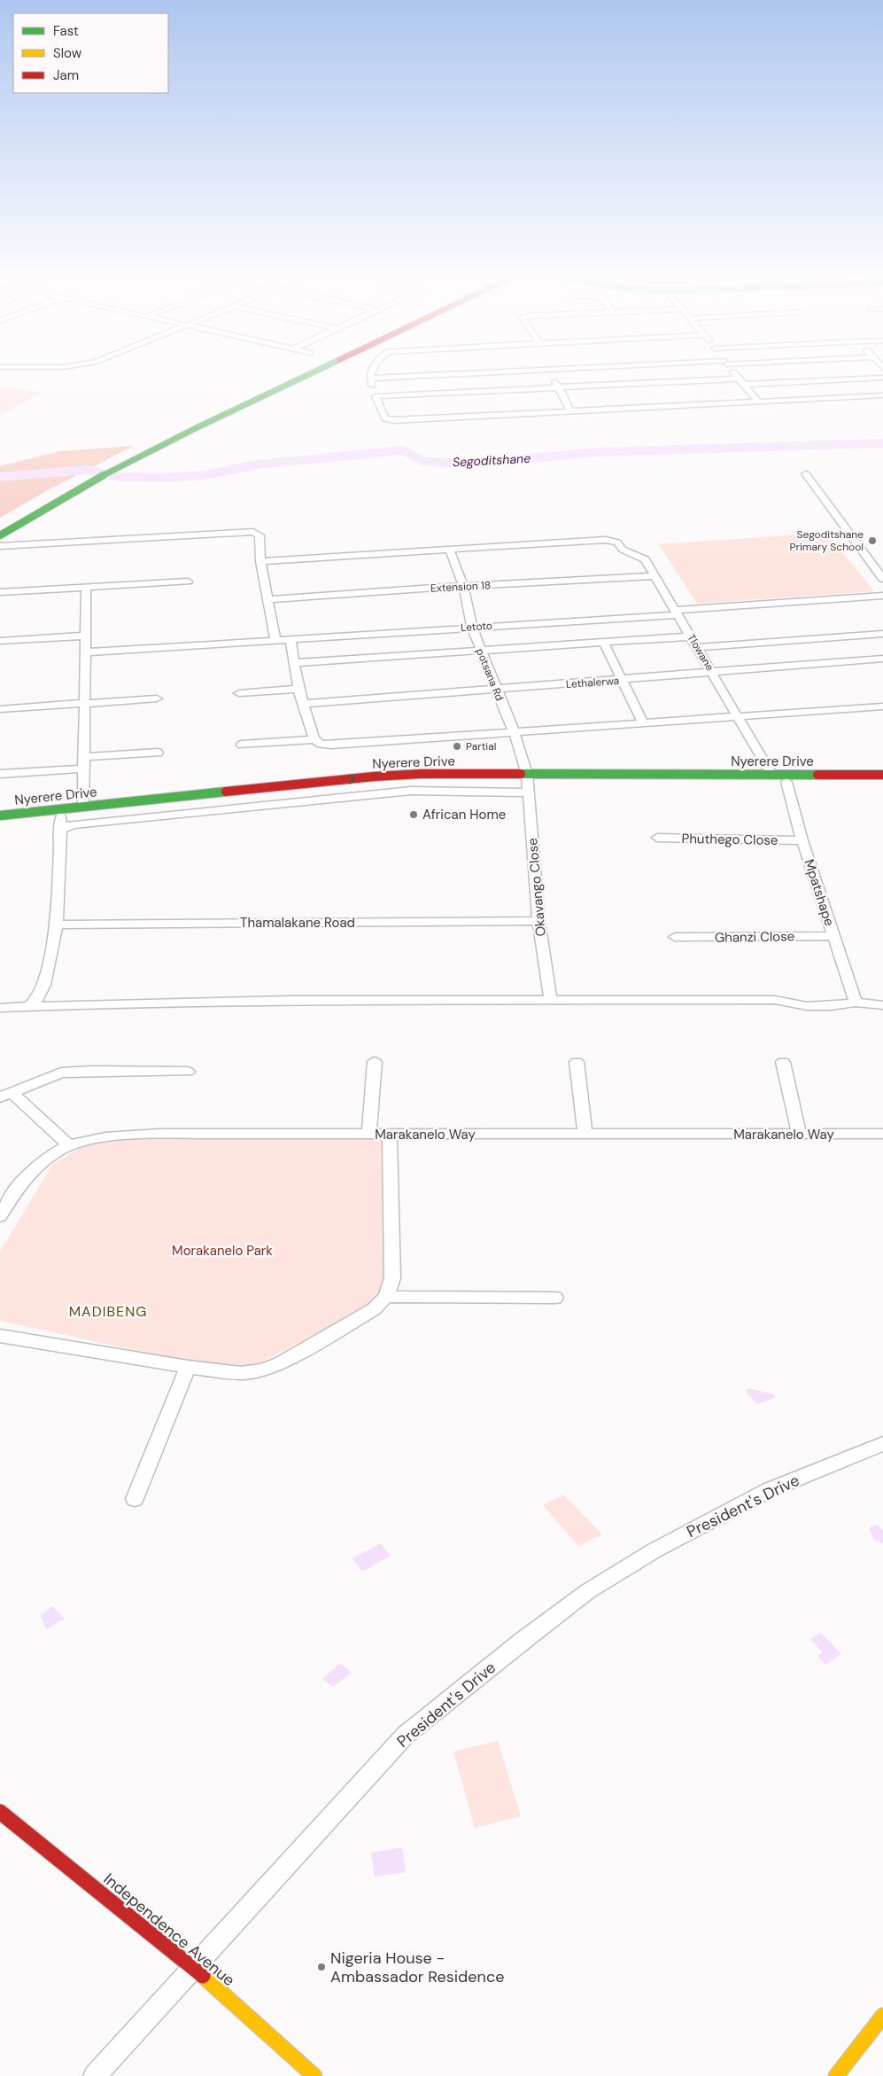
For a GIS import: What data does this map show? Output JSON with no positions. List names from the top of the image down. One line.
{"streets":{"main road":["Nyerere Drive","Independence Avenue"],"street":["Extension 18","Letoto","Tlowane","potsana Rd","Lethalerwa","Phuthego Close","Okavango Close","Mpatshape","Thamalakane Road","Ghanzi Close","Marakanelo Way","President's Drive"]},"crossings":[["Extension 18","Tlowane"],["Extension 18","potsana Rd"],["Letoto","Tlowane"],["Letoto","potsana Rd"],["Tlowane","potsana Rd"],["Tlowane","Lethalerwa"],["Tlowane","Nyerere Drive"],["potsana Rd","Lethalerwa"],["potsana Rd","Nyerere Drive"],["potsana Rd","Okavango Close"],["Nyerere Drive","Okavango Close"],["Nyerere Drive","Mpatshape"],["Phuthego Close","Mpatshape"],["Okavango Close","Thamalakane Road"],["Mpatshape","Ghanzi Close"],["President's Drive","Independence Avenue"]],"districts":["MADIBENG"],"water":["Segoditshane"],"parks":["Morakanelo Park"],"places":["Segoditshane Primary School","Partial","African Home","Nigeria House - Ambassador Residence"],"legend":["Fast","Slow","Jam"]}
